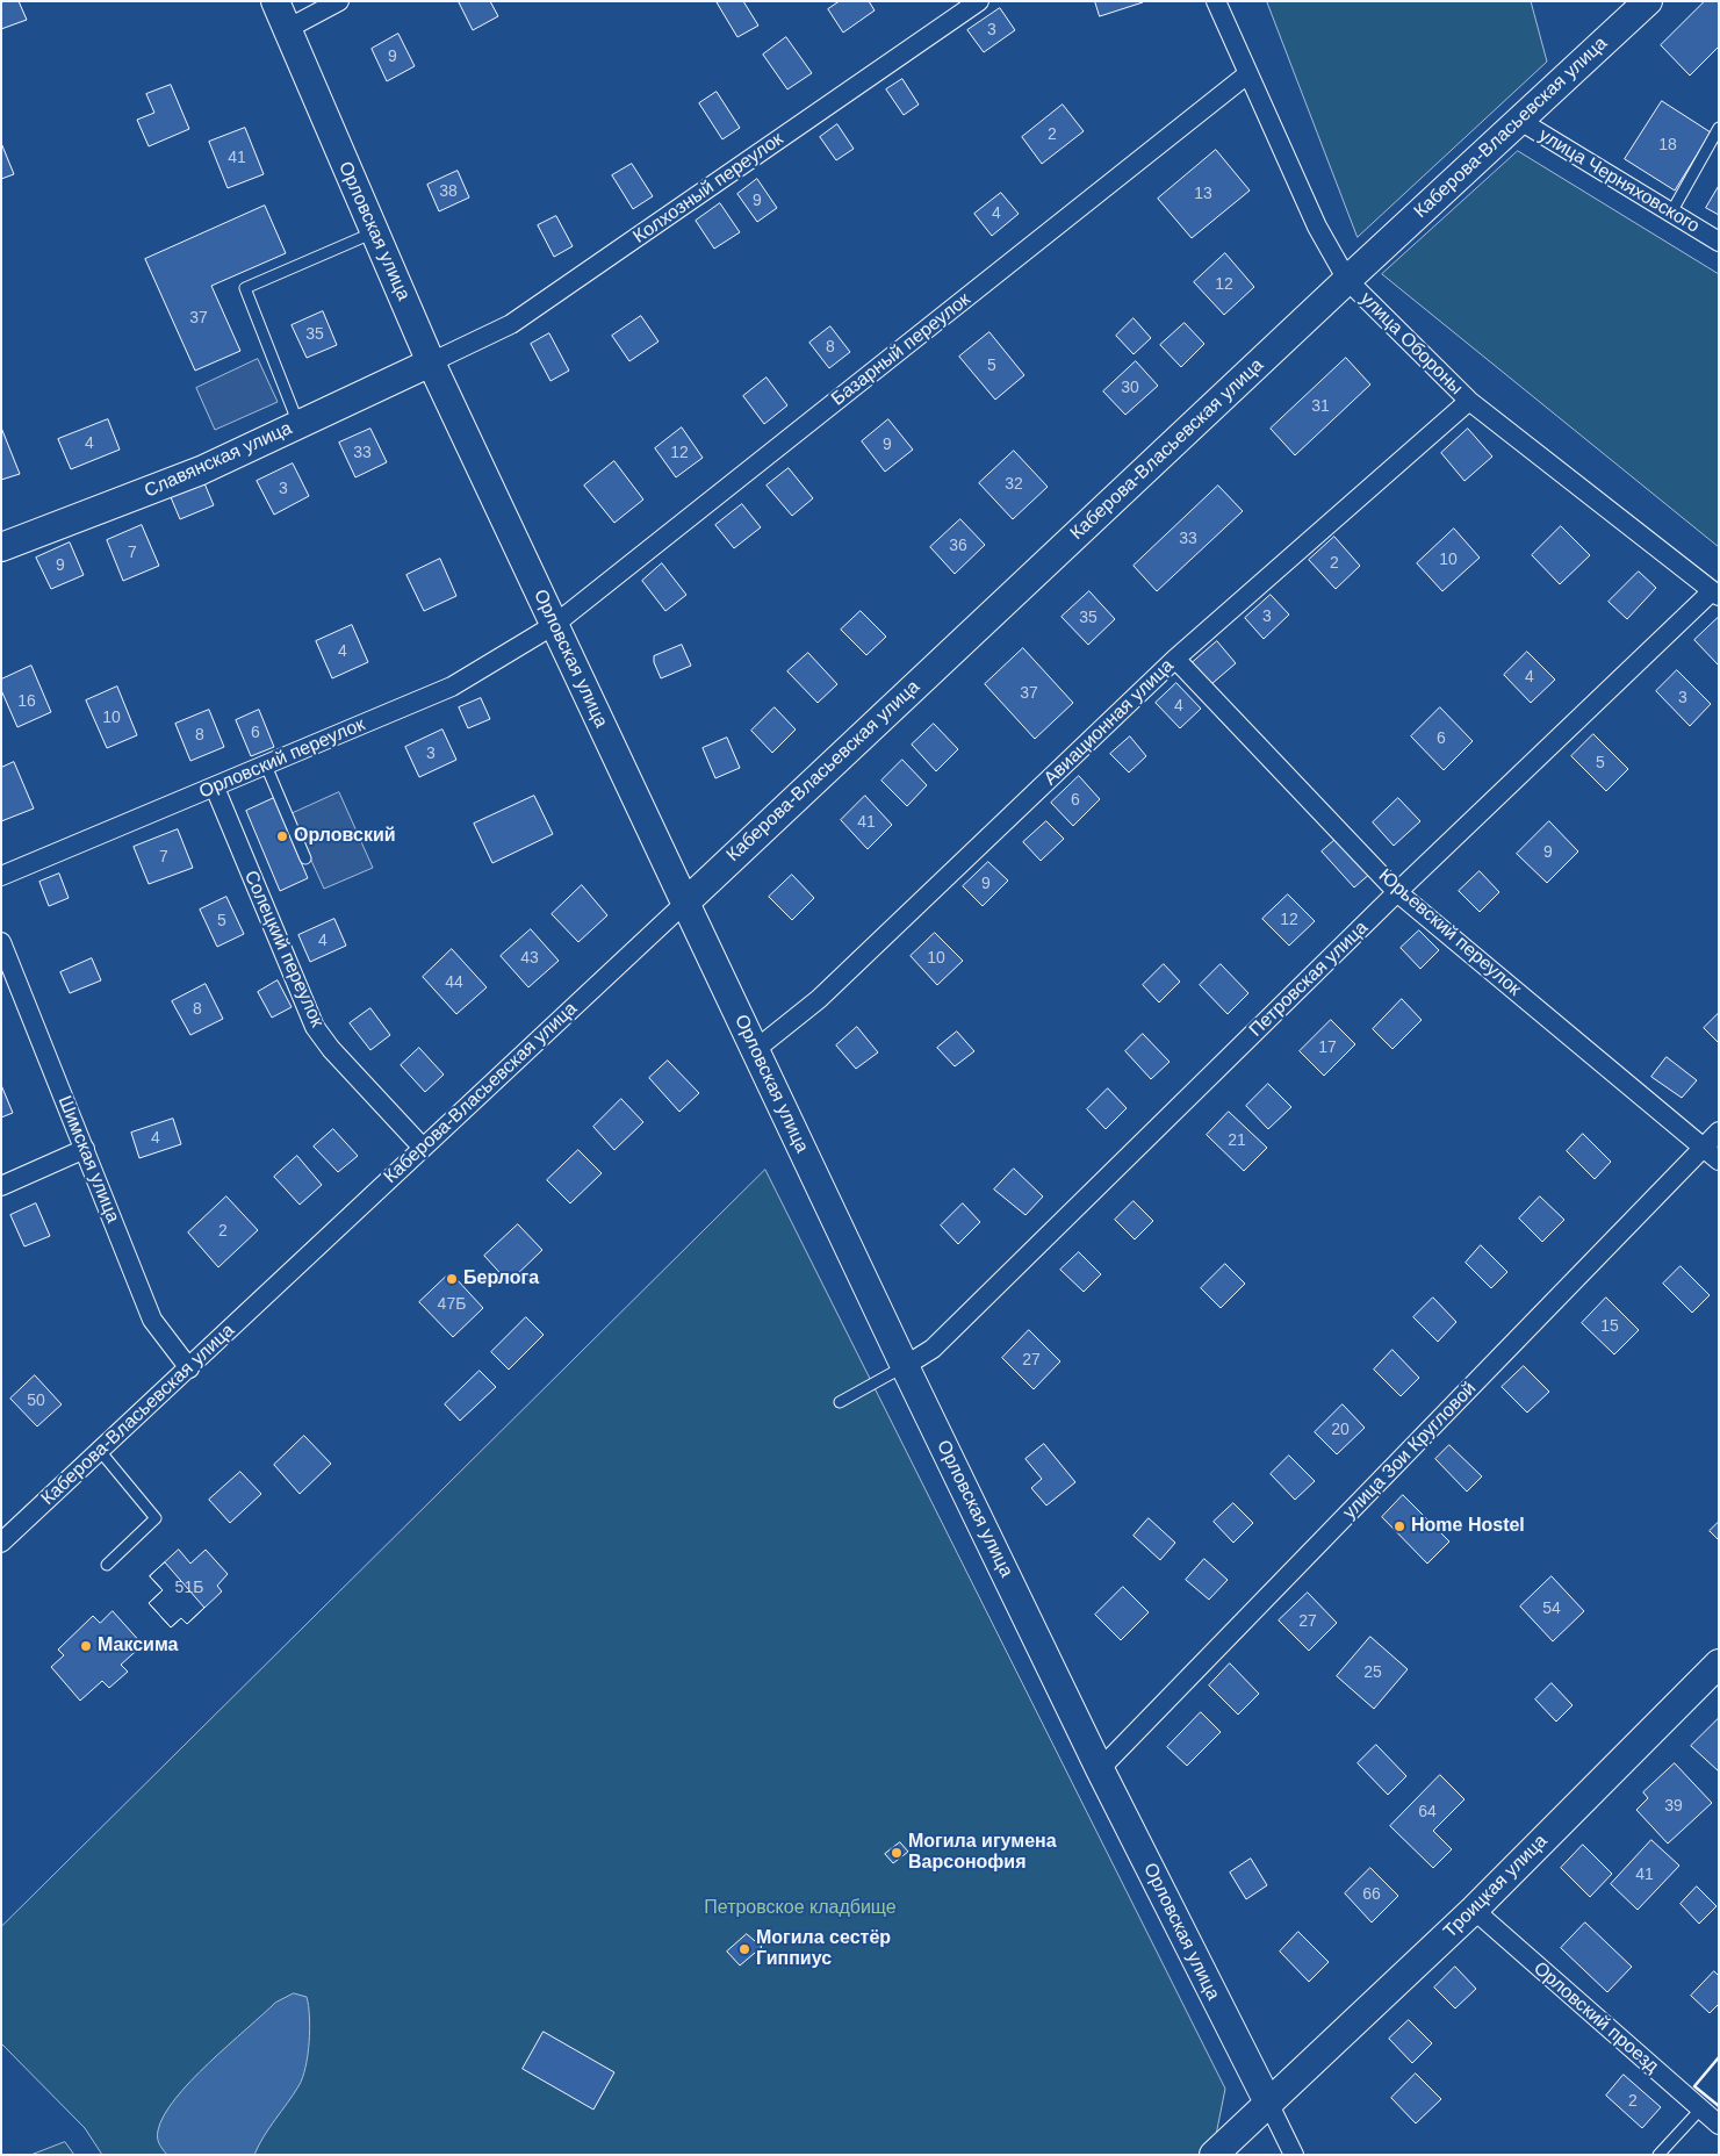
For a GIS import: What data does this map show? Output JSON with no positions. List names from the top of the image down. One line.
{"streets":{"main road":["Каберова-Власьевская улица","Орловская улица","Славянская улица","Троицкая улица"],"street":["улица Черняховского","Колхозный переулок","улица Обороны","Базарный переулок","Авиационная улица","Орловский переулок","Юрьевский переулок","Солецкий переулок","Петровская улица","Шимская улица","улица Зои Кругловой","Орловский проезд"]},"crossings":[["Каберова-Власьевская улица","улица Черняховского"],["Каберова-Власьевская улица","Орловская улица"],["Каберова-Власьевская улица","улица Обороны"],["Каберова-Власьевская улица","Солецкий переулок"],["Каберова-Власьевская улица","Шимская улица"],["Колхозный переулок","Орловская улица"],["Колхозный переулок","Славянская улица"],["Орловская улица","Базарный переулок"],["Орловская улица","Славянская улица"],["Орловская улица","Авиационная улица"],["Орловская улица","Орловский переулок"],["Орловская улица","Петровская улица"],["Орловская улица","улица Зои Кругловой"],["Орловская улица","Троицкая улица"],["улица Обороны","Базарный переулок"],["улица Обороны","Авиационная улица"],["улица Обороны","Петровская улица"],["Базарный переулок","Орловский переулок"],["Авиационная улица","Юрьевский переулок"],["Орловский переулок","Солецкий переулок"],["Юрьевский переулок","Петровская улица"],["Юрьевский переулок","улица Зои Кругловой"],["Троицкая улица","Орловский проезд"]],"parks":["Петровское кладбище"],"places":["Орловский","Берлога","Home Hostel","Максима","Могила игумена Варсонофия","Могила сестёр Гиппиус"],"house_numbers":["3","9","2","18","41","38","13","9","4","12","37","35","8","5","30","31","4","9","33","12","32","3","33","36","7","10","2","9","3","35","4","4","37","3","16","4","10","6","8","6","3","5","6","41","9","7","9","12","5","4","43","10","44","8","17","4","21","2","47Б","15","27","50","20","51Б","54","27","25","39","64","41","66","2"]}
